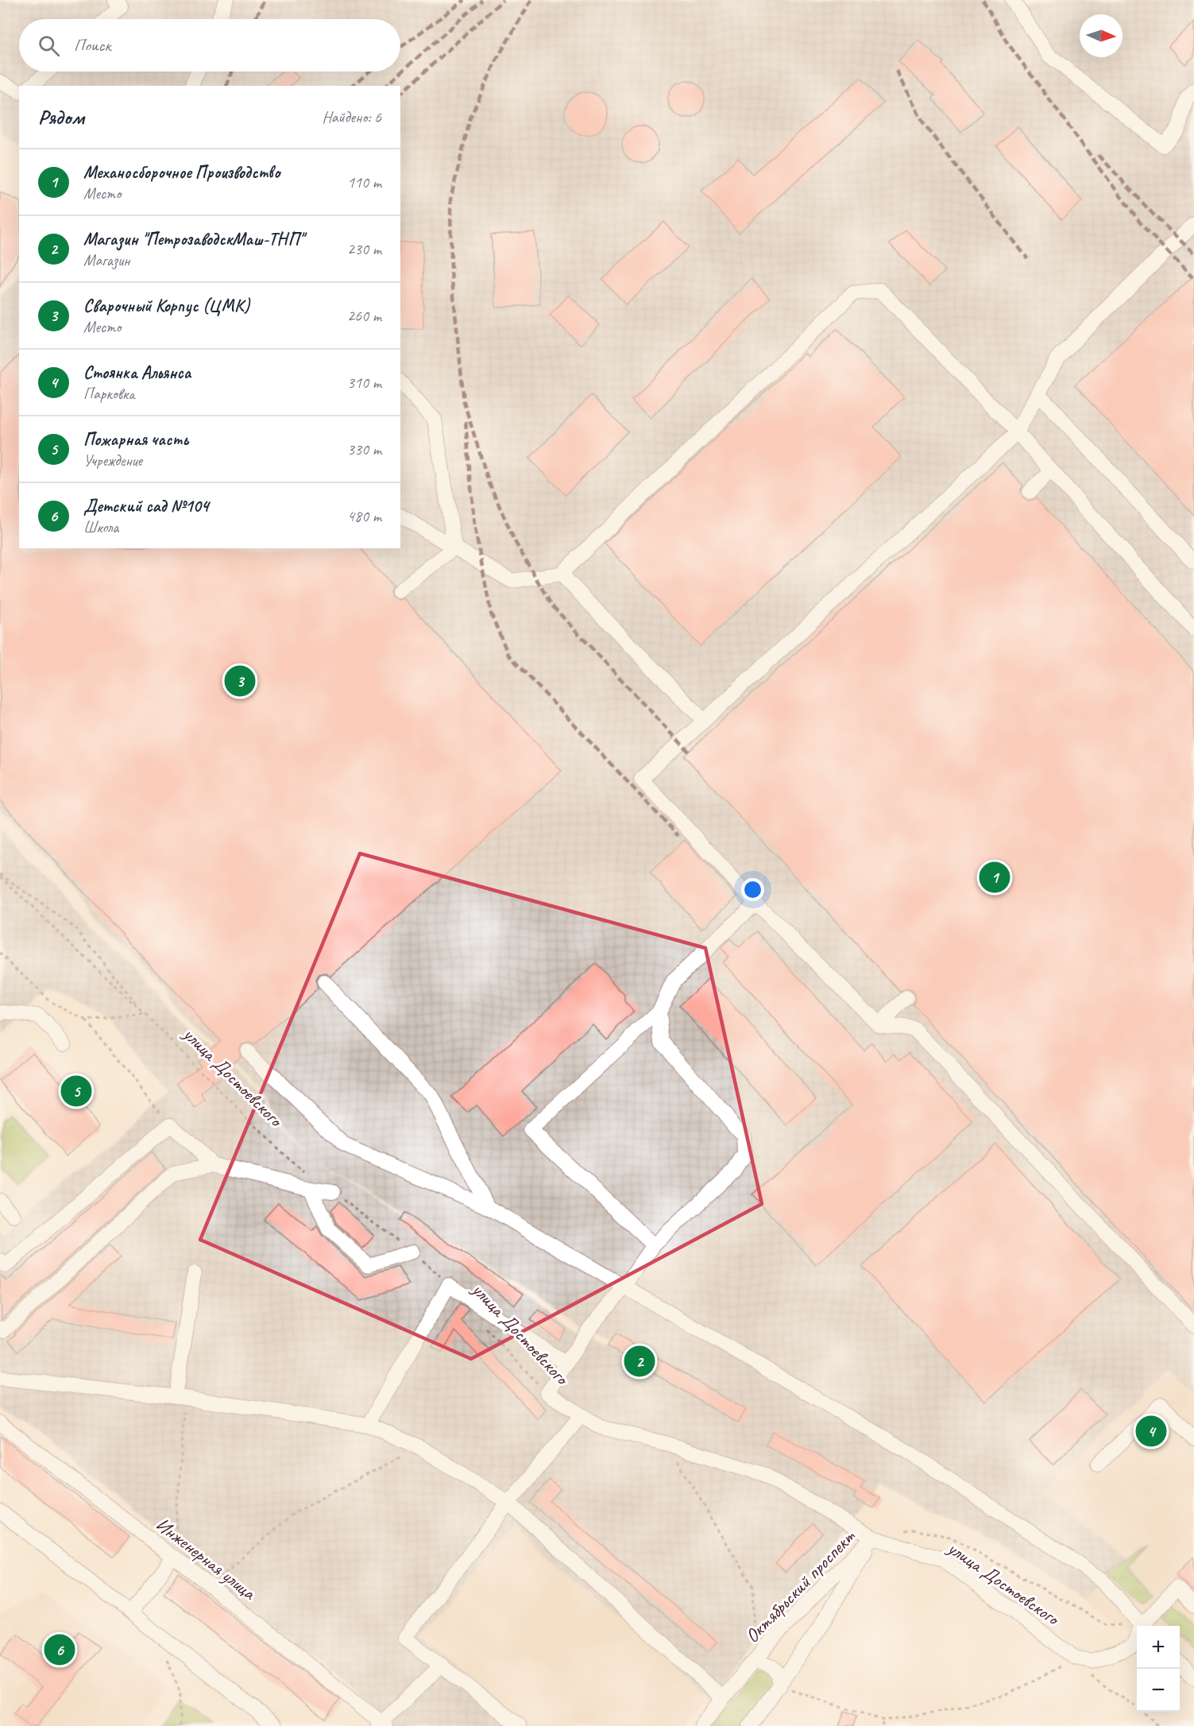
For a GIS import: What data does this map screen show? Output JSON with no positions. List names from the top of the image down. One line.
{"streets":{"street":["улица Достоевского","Инженерная улица","Октябрьский проспект"]},"crossings":[["улица Достоевского","Октябрьский проспект"]],"north":"right","page":{"search":"Поиск","heading":["Рядом","Найдено: 6"],"list":[{"mark":"1","name":"Механосборочное Производство","note":"Место","value":"110 m"},{"mark":"2","name":"Магазин \"ПетрозаводскМаш-ТНП\"","note":"Магазин","value":"230 m"},{"mark":"3","name":"Сварочный Корпус (ЦМК)","note":"Место","value":"260 m"},{"mark":"4","name":"Стоянка Альянса","note":"Парковка","value":"310 m"},{"mark":"5","name":"Пожарная часть","note":"Учреждение","value":"330 m"},{"mark":"6","name":"Детский сад №104","note":"Школа","value":"480 m"}],"pins":["3","1","5","2","4","6"],"map_buttons":["+","−"]}}
